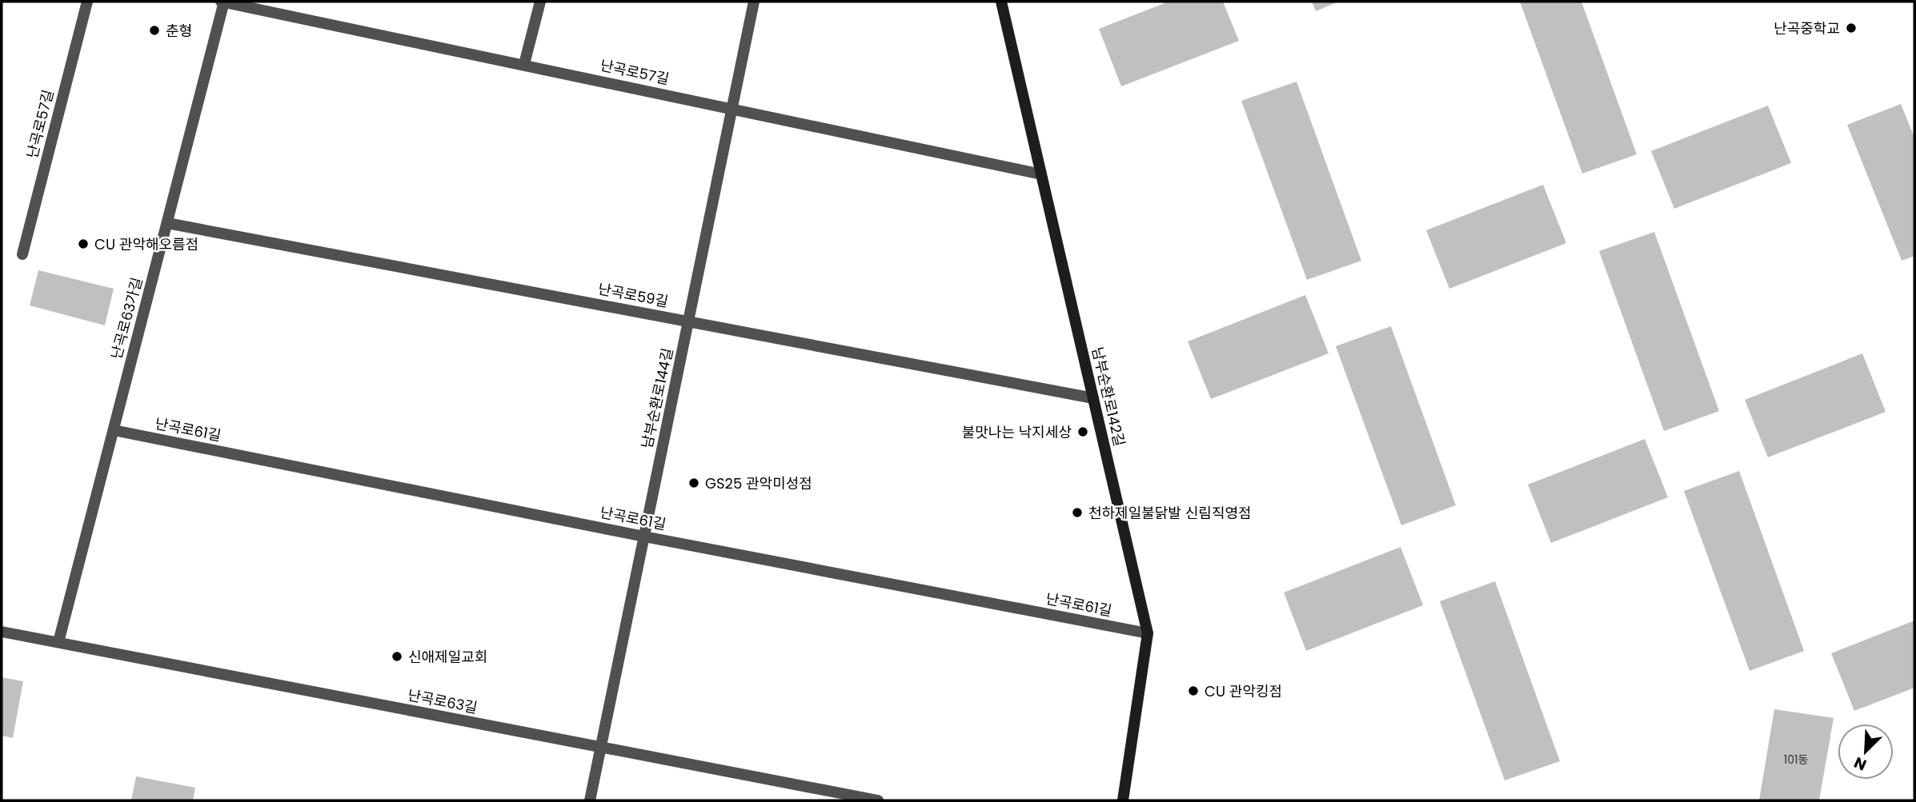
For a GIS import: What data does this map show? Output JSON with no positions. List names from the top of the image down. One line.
{"streets":{"street":["난곡로57길","난곡로59길","난곡로63가길","남부순환로142길","남부순환로144길","난곡로61길","난곡로63길"]},"crossings":[["난곡로57길","난곡로63가길"],["난곡로57길","남부순환로142길"],["난곡로57길","남부순환로144길"],["난곡로59길","난곡로63가길"],["난곡로59길","남부순환로142길"],["난곡로59길","남부순환로144길"],["난곡로63가길","난곡로61길"],["난곡로63가길","난곡로63길"],["남부순환로142길","난곡로61길"],["남부순환로144길","난곡로61길"],["남부순환로144길","난곡로63길"]],"places":["난곡중학교","춘형","CU 관악해오름점","불맛나는 낙지세상","GS25 관악미성점","천하제일불닭발 신림직영점","신애제일교회","CU 관악킹점"],"house_numbers":["101동"],"north":"bottom left"}
